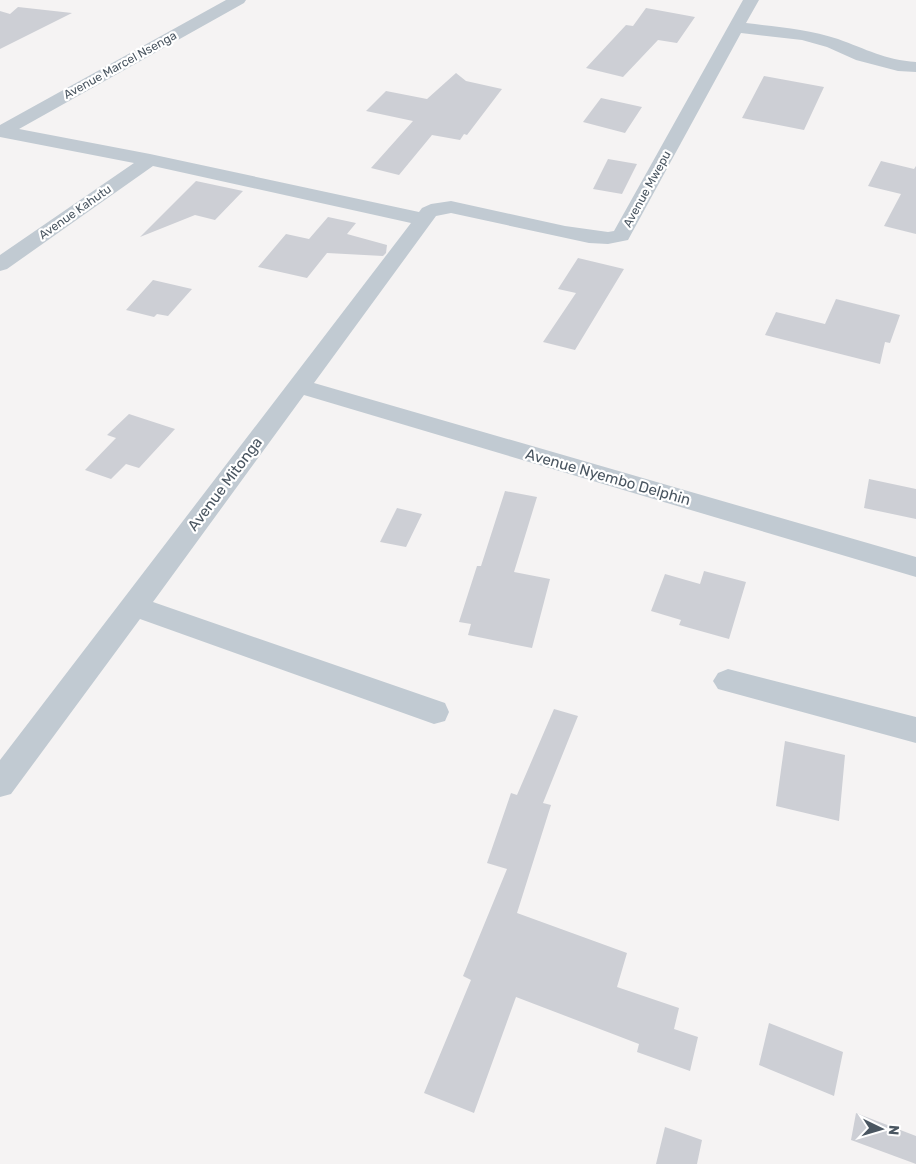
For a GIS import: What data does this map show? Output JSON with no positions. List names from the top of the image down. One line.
{"streets":{"street":["Avenue Marcel Nsenga","Avenue Mwepu","Avenue Kahutu","Avenue Nyembo Delphin","Avenue Mitonga"]},"crossings":[["Avenue Mwepu","Avenue Mitonga"],["Avenue Nyembo Delphin","Avenue Mitonga"]],"north":"right"}
